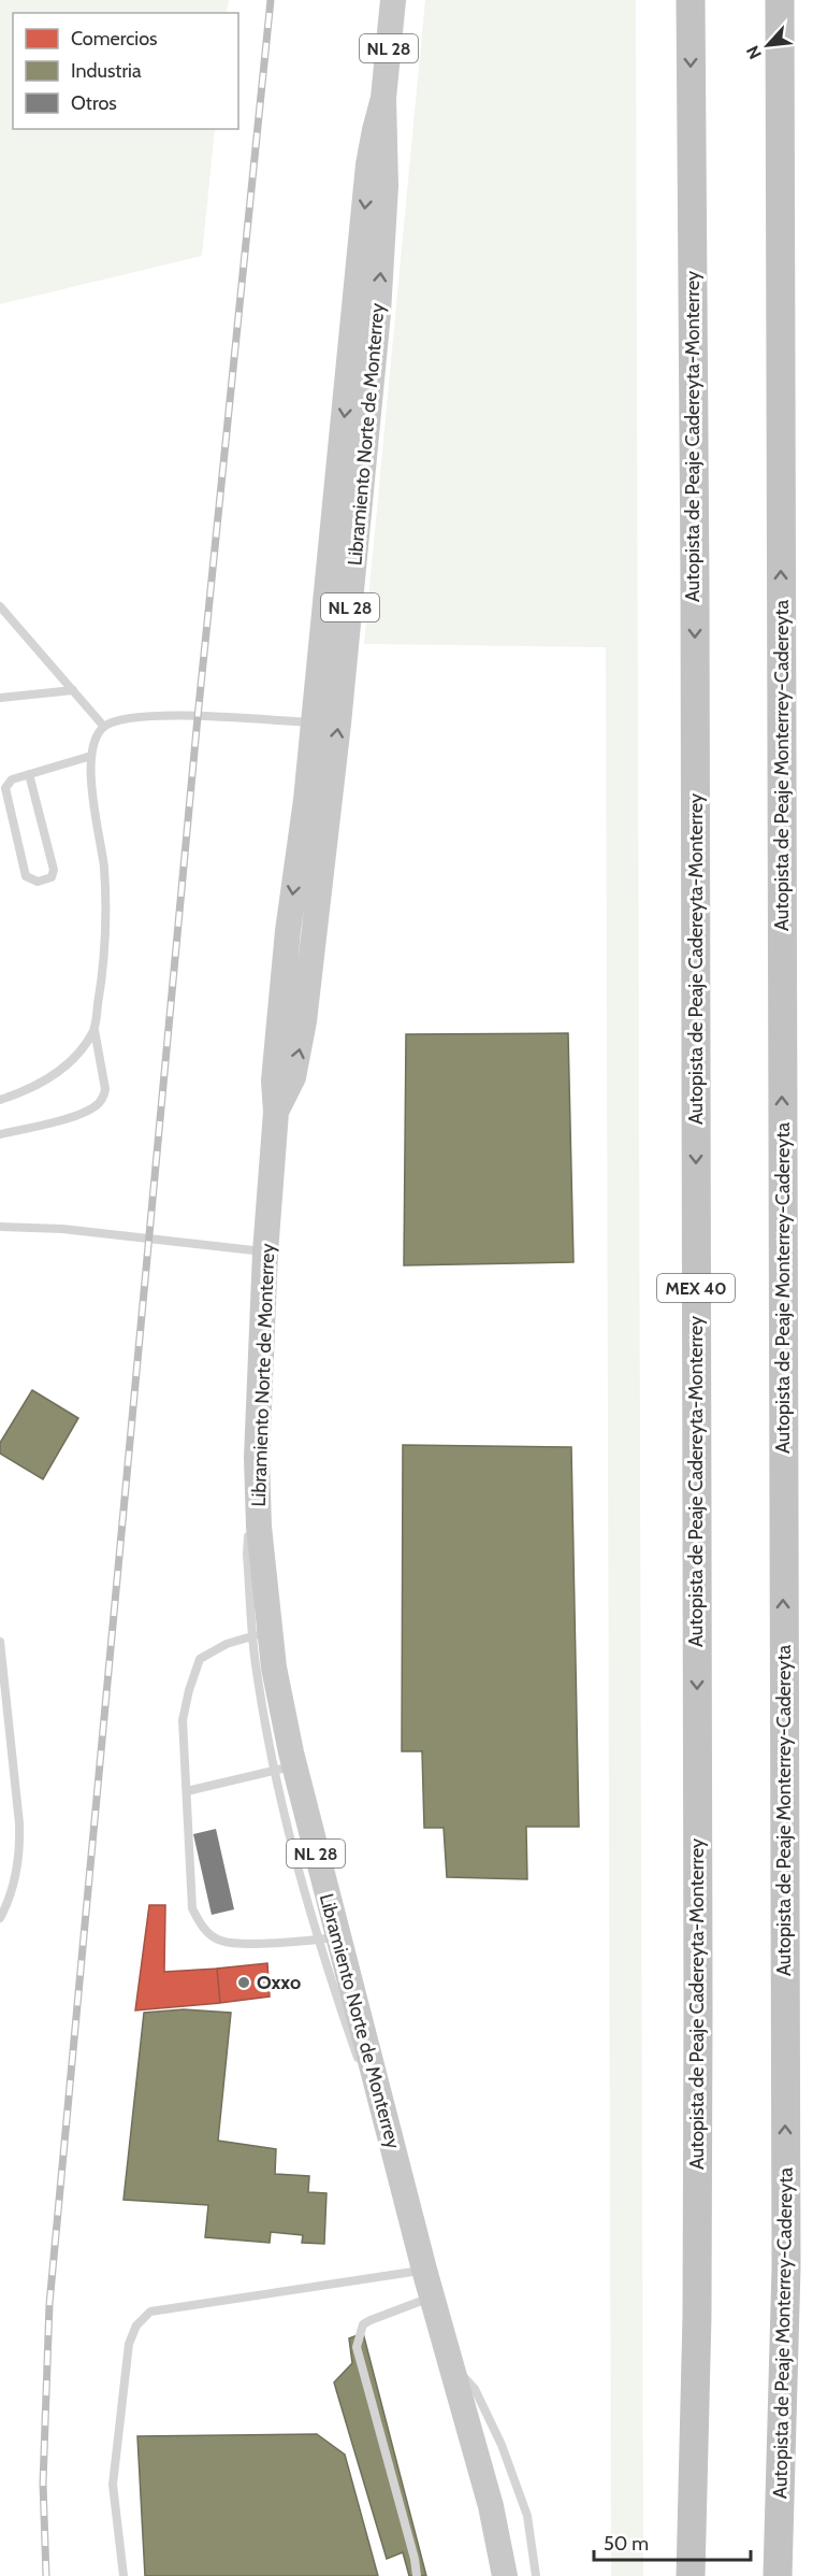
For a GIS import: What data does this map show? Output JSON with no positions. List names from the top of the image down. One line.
{"streets":{"highway":["Autopista de Peaje Cadereyta-Monterrey","Autopista de Peaje Monterrey-Cadereyta","MEX 40"],"main road":["NL 28","Libramiento Norte de Monterrey"]},"one_way":["Autopista de Peaje Cadereyta-Monterrey","Autopista de Peaje Monterrey-Cadereyta"],"places":["Oxxo"],"legend":["Comercios","Industria","Otros"],"scale_bar":"50 m","north":"bottom left"}
